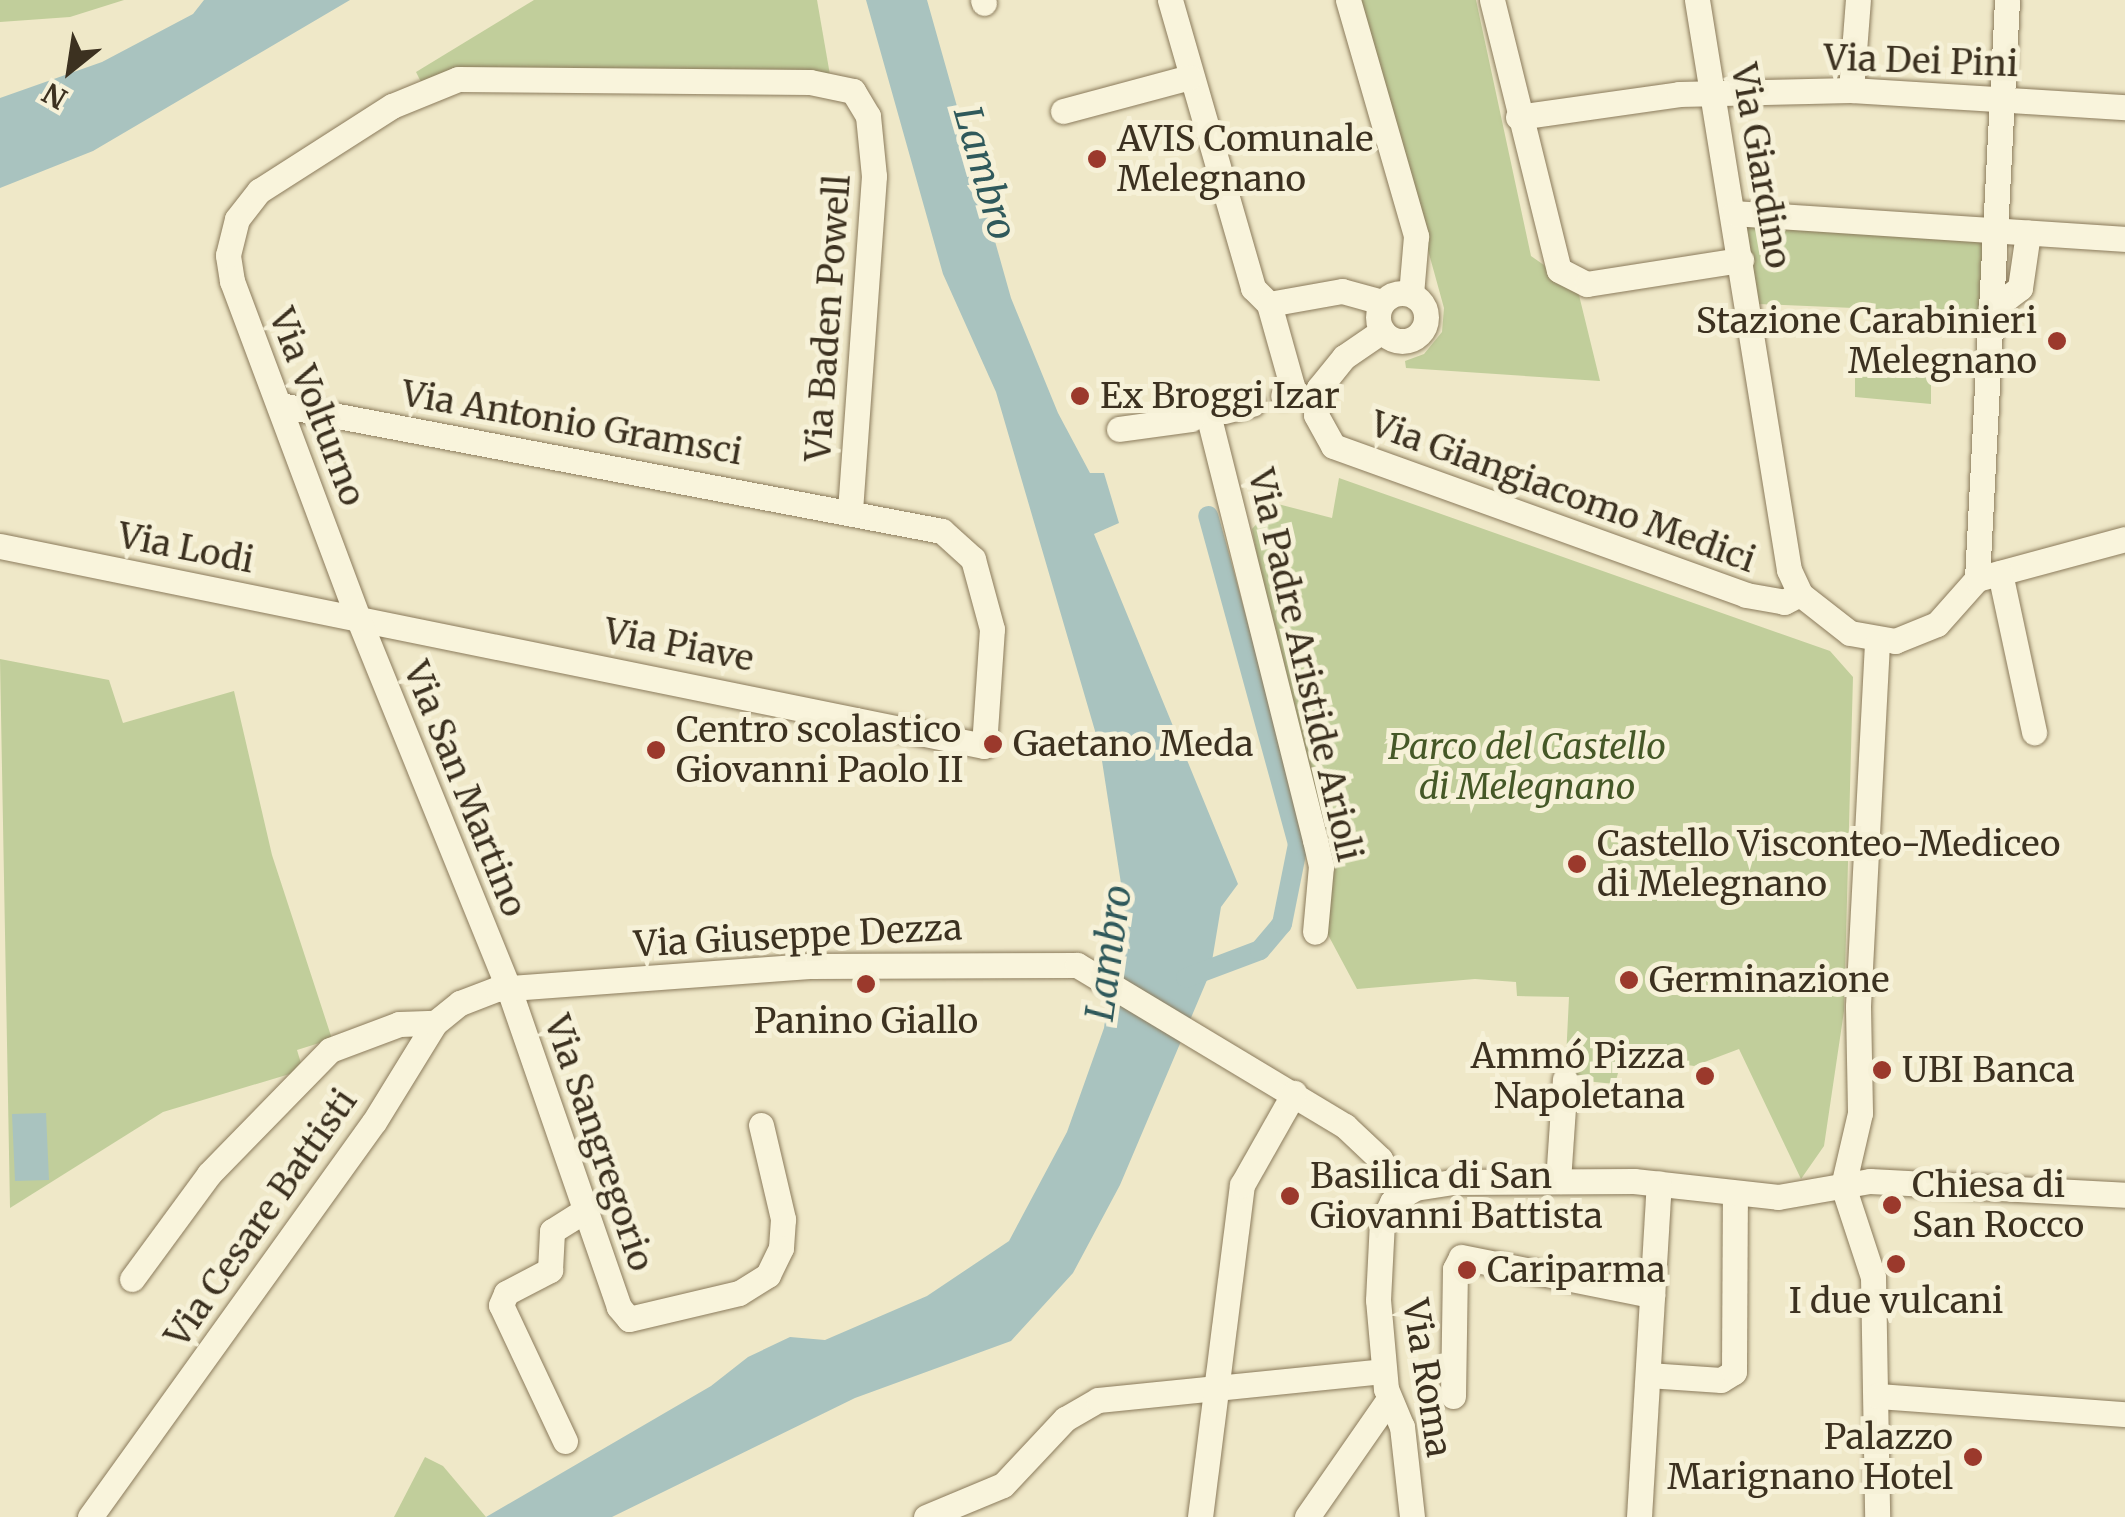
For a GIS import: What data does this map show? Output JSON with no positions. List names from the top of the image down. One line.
{"streets":{"street":["Via Dei Pini","Via Giardino","Via Baden Powell","Via Volturno","Via Antonio Gramsci","Via Giangiacomo Medici","Via Lodi","Via Piave","Via Padre Aristide Arioli","Via San Martino","Via Giuseppe Dezza","Via Sangregorio","Via Cesare Battisti","Via Roma"]},"crossings":[["Via Dei Pini","Via Giardino"],["Via Giardino","Via Giangiacomo Medici"],["Via Baden Powell","Via Volturno"],["Via Baden Powell","Via Antonio Gramsci"],["Via Volturno","Via Antonio Gramsci"],["Via Volturno","Via Lodi"],["Via Volturno","Via Piave"],["Via Volturno","Via San Martino"],["Via Antonio Gramsci","Via Piave"],["Via Lodi","Via Piave"],["Via Lodi","Via San Martino"],["Via Piave","Via San Martino"],["Via San Martino","Via Giuseppe Dezza"],["Via San Martino","Via Sangregorio"],["Via San Martino","Via Cesare Battisti"],["Via Giuseppe Dezza","Via Sangregorio"],["Via Giuseppe Dezza","Via Cesare Battisti"],["Via Sangregorio","Via Cesare Battisti"]],"water":["Lambro"],"parks":["Parco del Castello di Melegnano"],"places":["AVIS Comunale Melegnano","Stazione Carabinieri Melegnano","Ex Broggi Izar","Gaetano Meda","Centro scolastico Giovanni Paolo II","Castello Visconteo-Mediceo di Melegnano","Germinazione","Panino Giallo","UBI Banca","Ammó Pizza Napoletana","Basilica di San Giovanni Battista","Chiesa di San Rocco","I due vulcani","Cariparma","Palazzo Marignano Hotel"],"north":"bottom left"}
